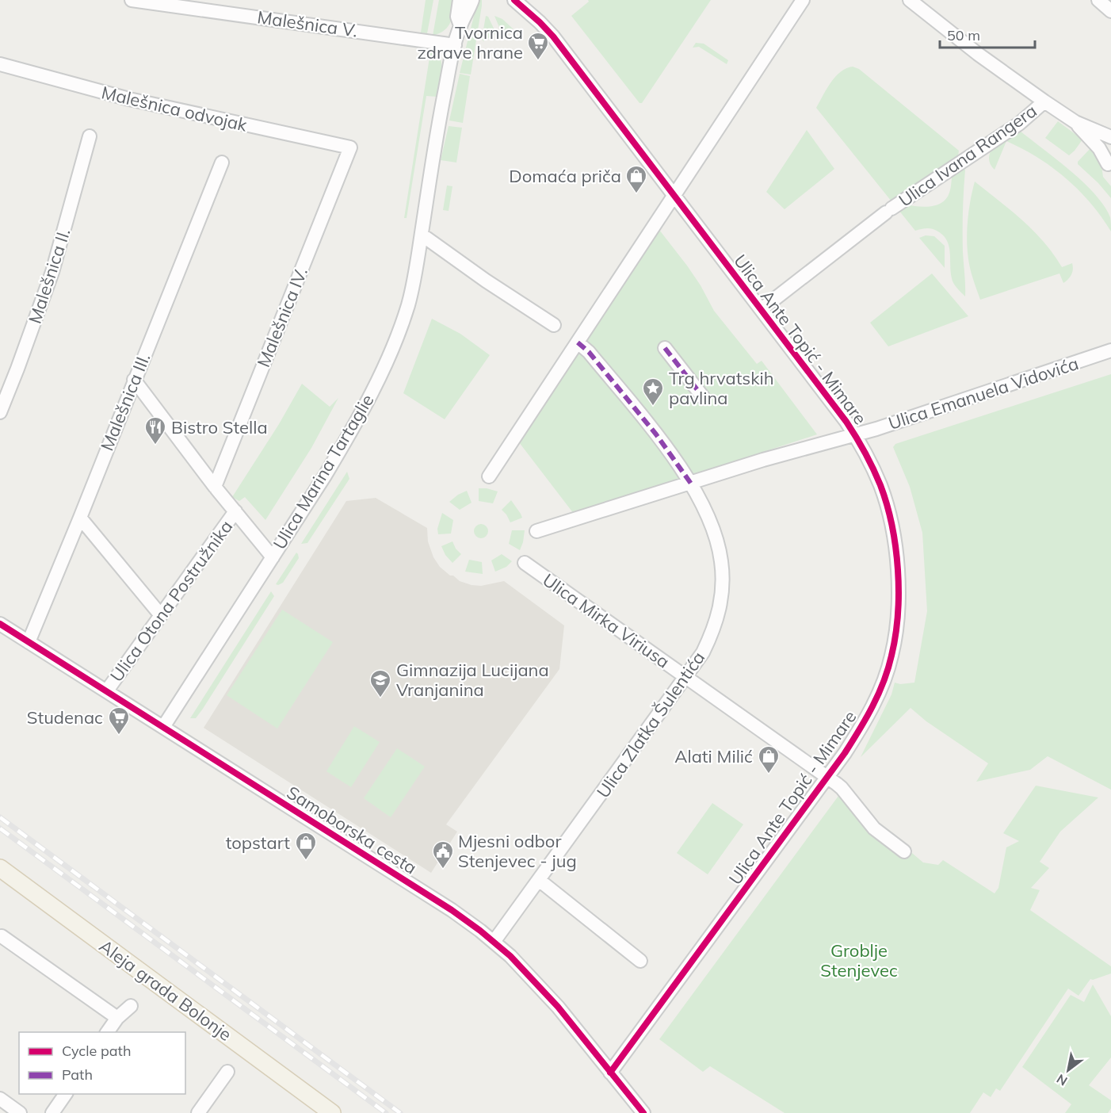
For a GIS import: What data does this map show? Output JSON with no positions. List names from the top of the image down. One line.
{"streets":{"main road":["Aleja grada Bolonje"],"street":["Malešnica V.","Malešnica odvojak","Ulica Ivana Rangera","Malešnica II.","Malešnica IV.","Ulica Ante Topić - Mimare","Ulica Emanuela Vidovića","Malešnica III.","Ulica Marina Tartaglie","Ulica Otona Postružnika","Ulica Mirka Viriusa","Ulica Zlatka Šulentića","Samoborska cesta"]},"crossings":[["Malešnica V.","Ulica Marina Tartaglie"],["Malešnica odvojak","Malešnica IV."],["Ulica Ivana Rangera","Ulica Ante Topić - Mimare"],["Ulica Ante Topić - Mimare","Ulica Emanuela Vidovića"],["Ulica Ante Topić - Mimare","Ulica Mirka Viriusa"],["Ulica Ante Topić - Mimare","Samoborska cesta"],["Malešnica III.","Samoborska cesta"],["Ulica Marina Tartaglie","Samoborska cesta"],["Ulica Otona Postružnika","Samoborska cesta"],["Ulica Mirka Viriusa","Ulica Zlatka Šulentića"],["Ulica Zlatka Šulentića","Samoborska cesta"]],"parks":["Groblje Stenjevec"],"places":{"supermarket":["Tvornica zdrave hrane","Studenac"],"shop":["Domaća priča","Alati Milić","topstart"],"place":["Trg hrvatskih pavlina"],"restaurant":["Bistro Stella"],"school or university":["Gimnazija Lucijana Vranjanina"],"public building":["Mjesni odbor Stenjevec - jug"]},"legend":["Cycle path","Path"],"scale_bar":"50 m","north":"bottom left"}
